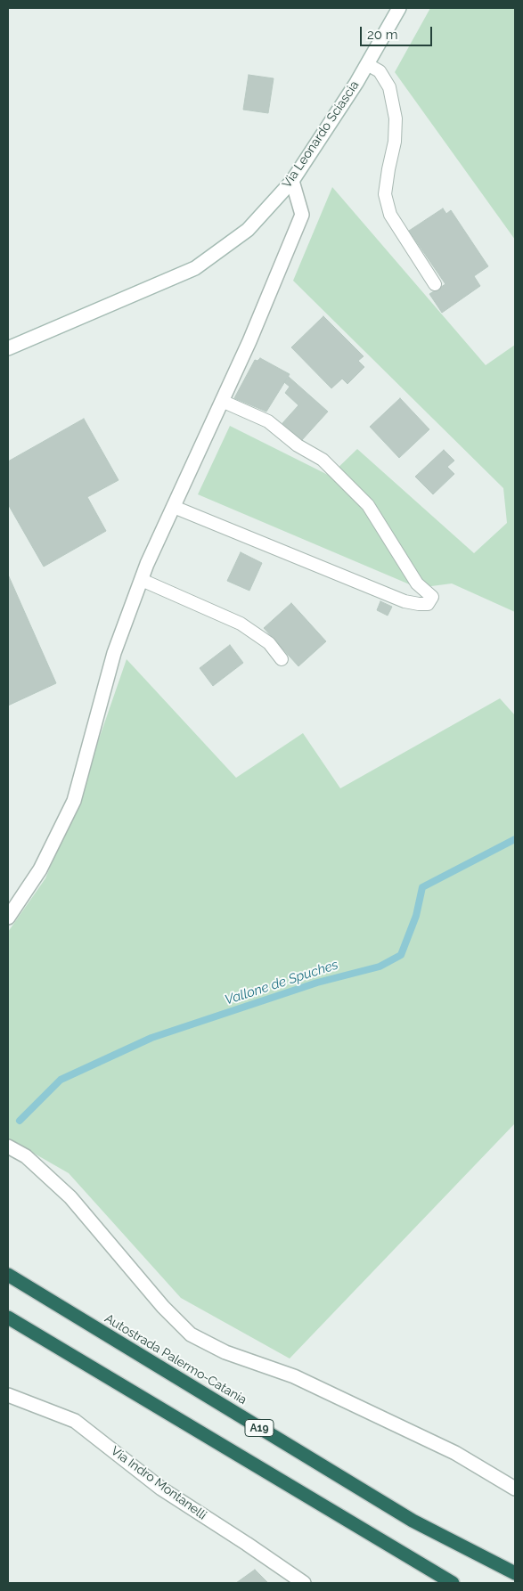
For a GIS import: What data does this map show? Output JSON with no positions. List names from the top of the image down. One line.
{"streets":{"highway":["Autostrada Palermo-Catania","A19"],"street":["Via Leonardo Sciascia","Via Indro Montanelli"]},"water":["Vallone de Spuches"],"scale_bar":"20 m"}
